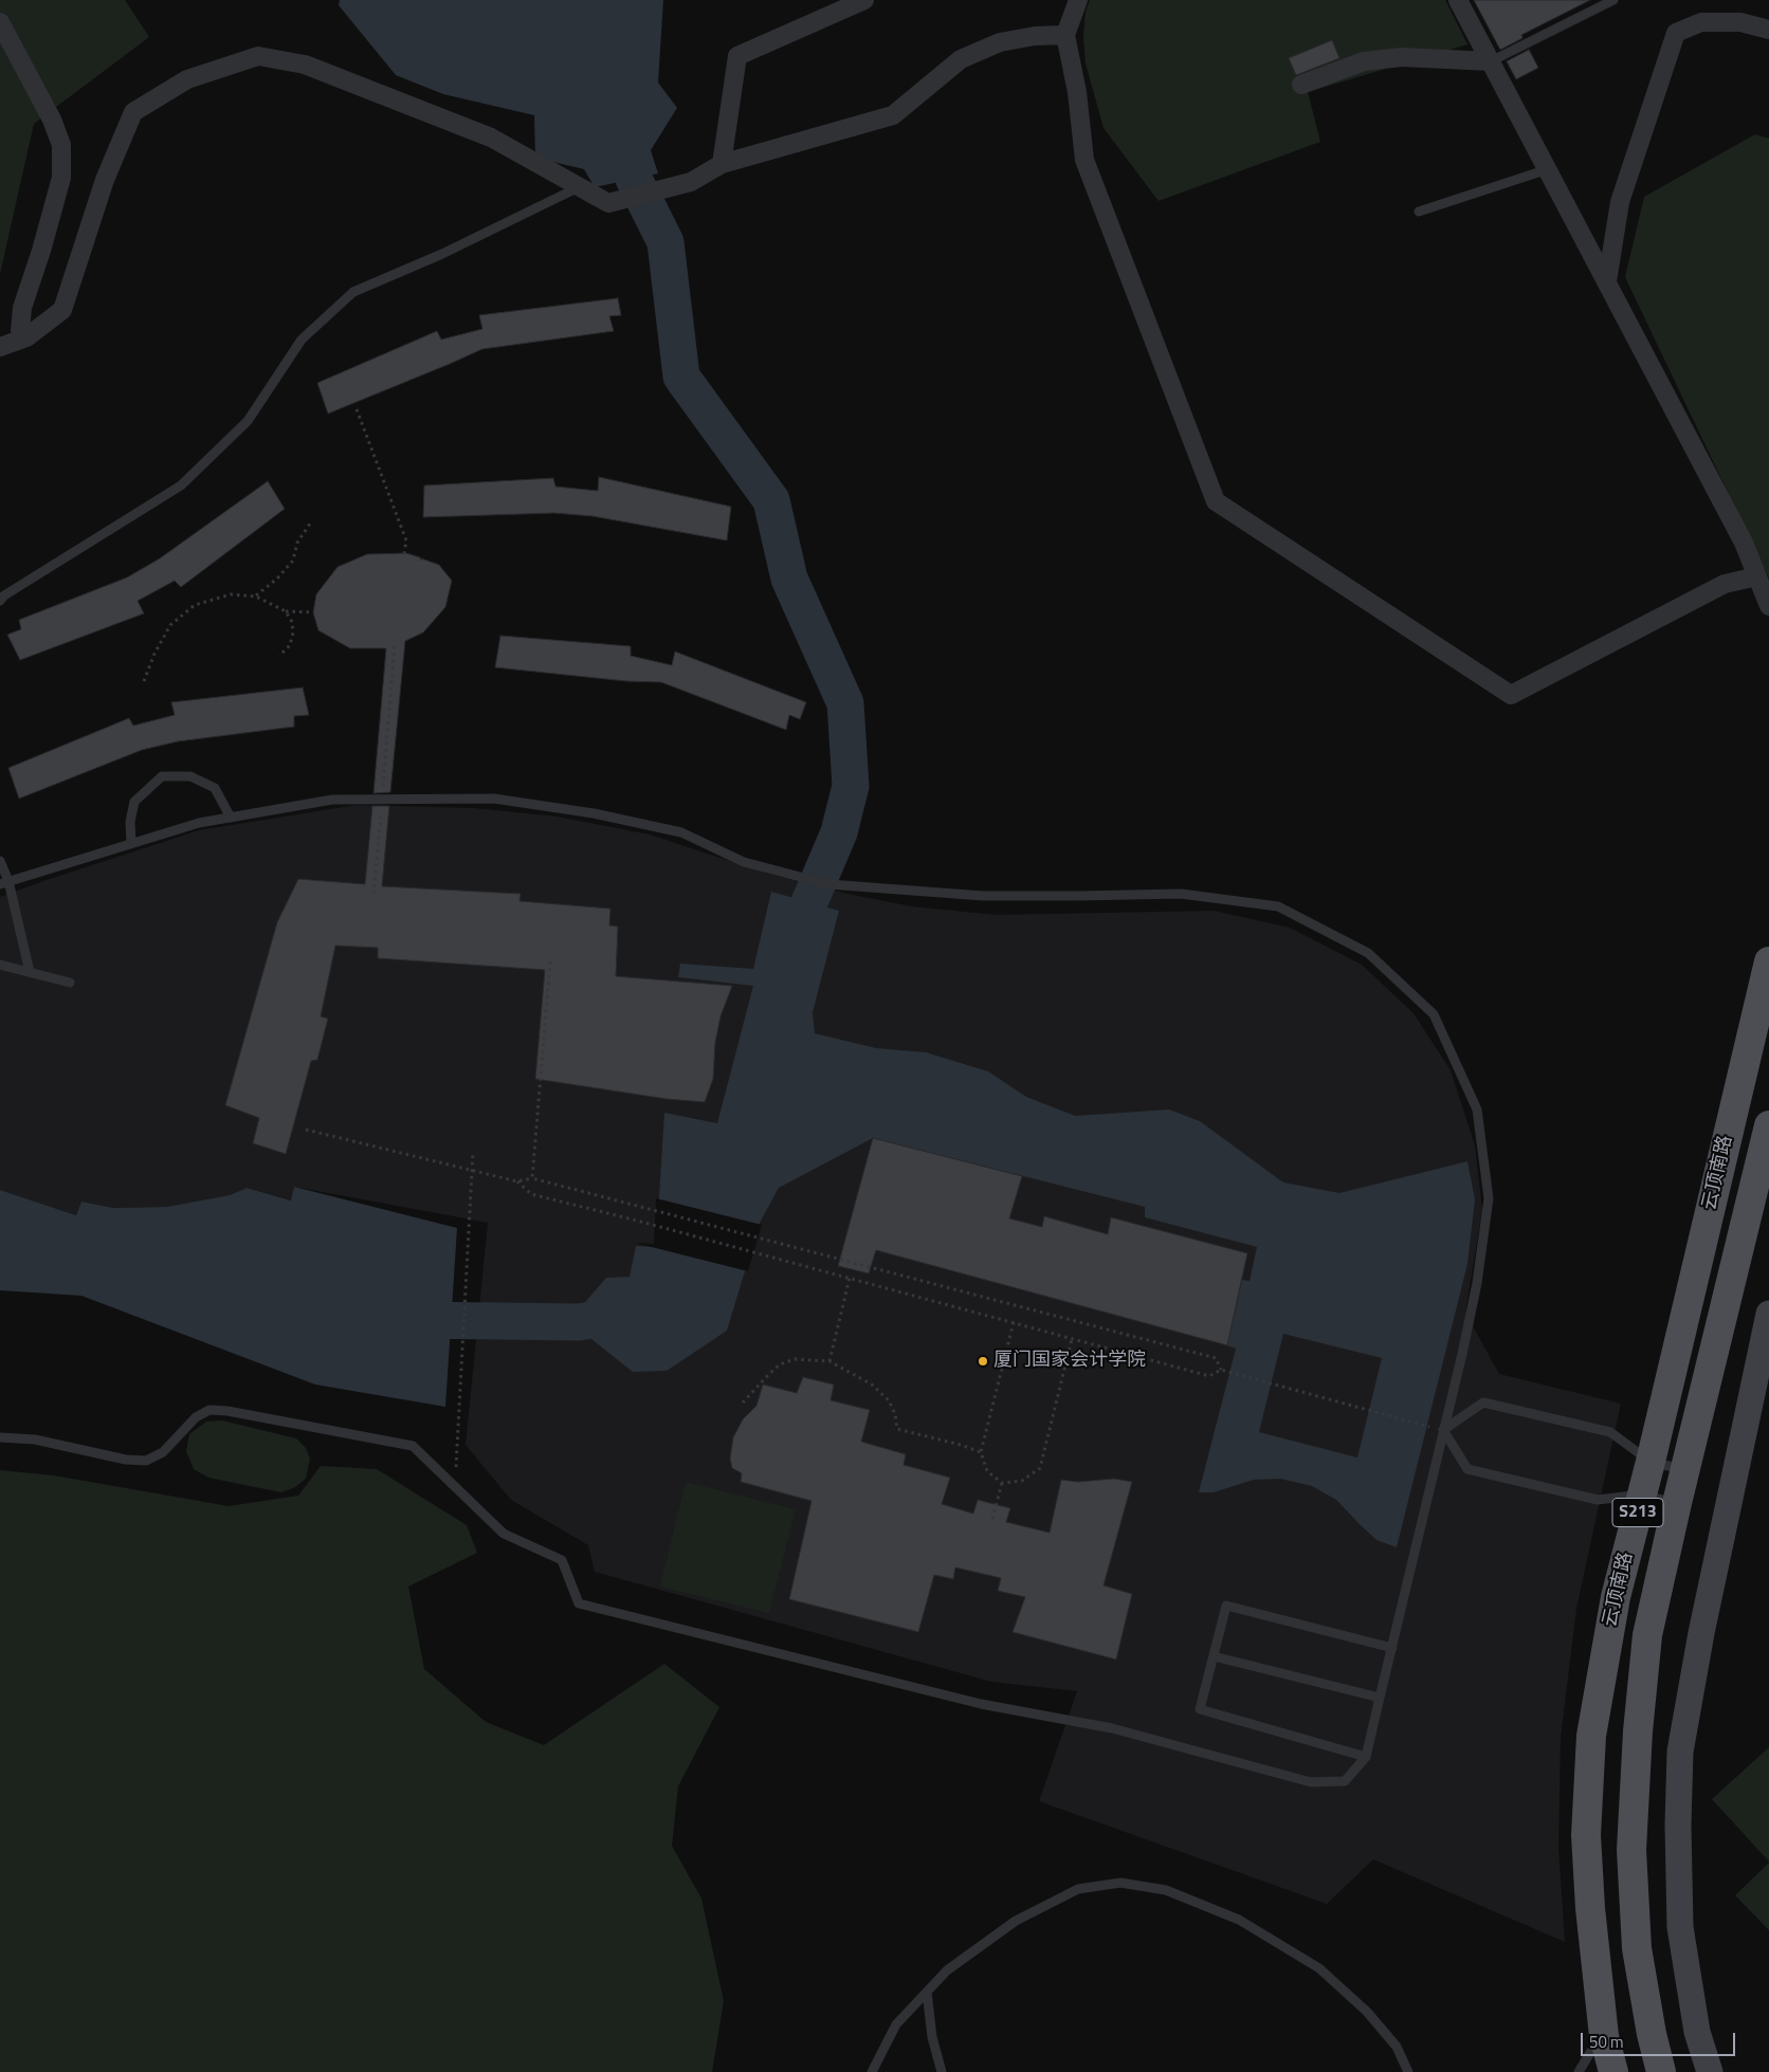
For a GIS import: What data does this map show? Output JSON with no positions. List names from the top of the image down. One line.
{"streets":{"main road":["云顶南路","S213"]},"places":["厦门国家会计学院"],"scale_bar":"50 m"}
